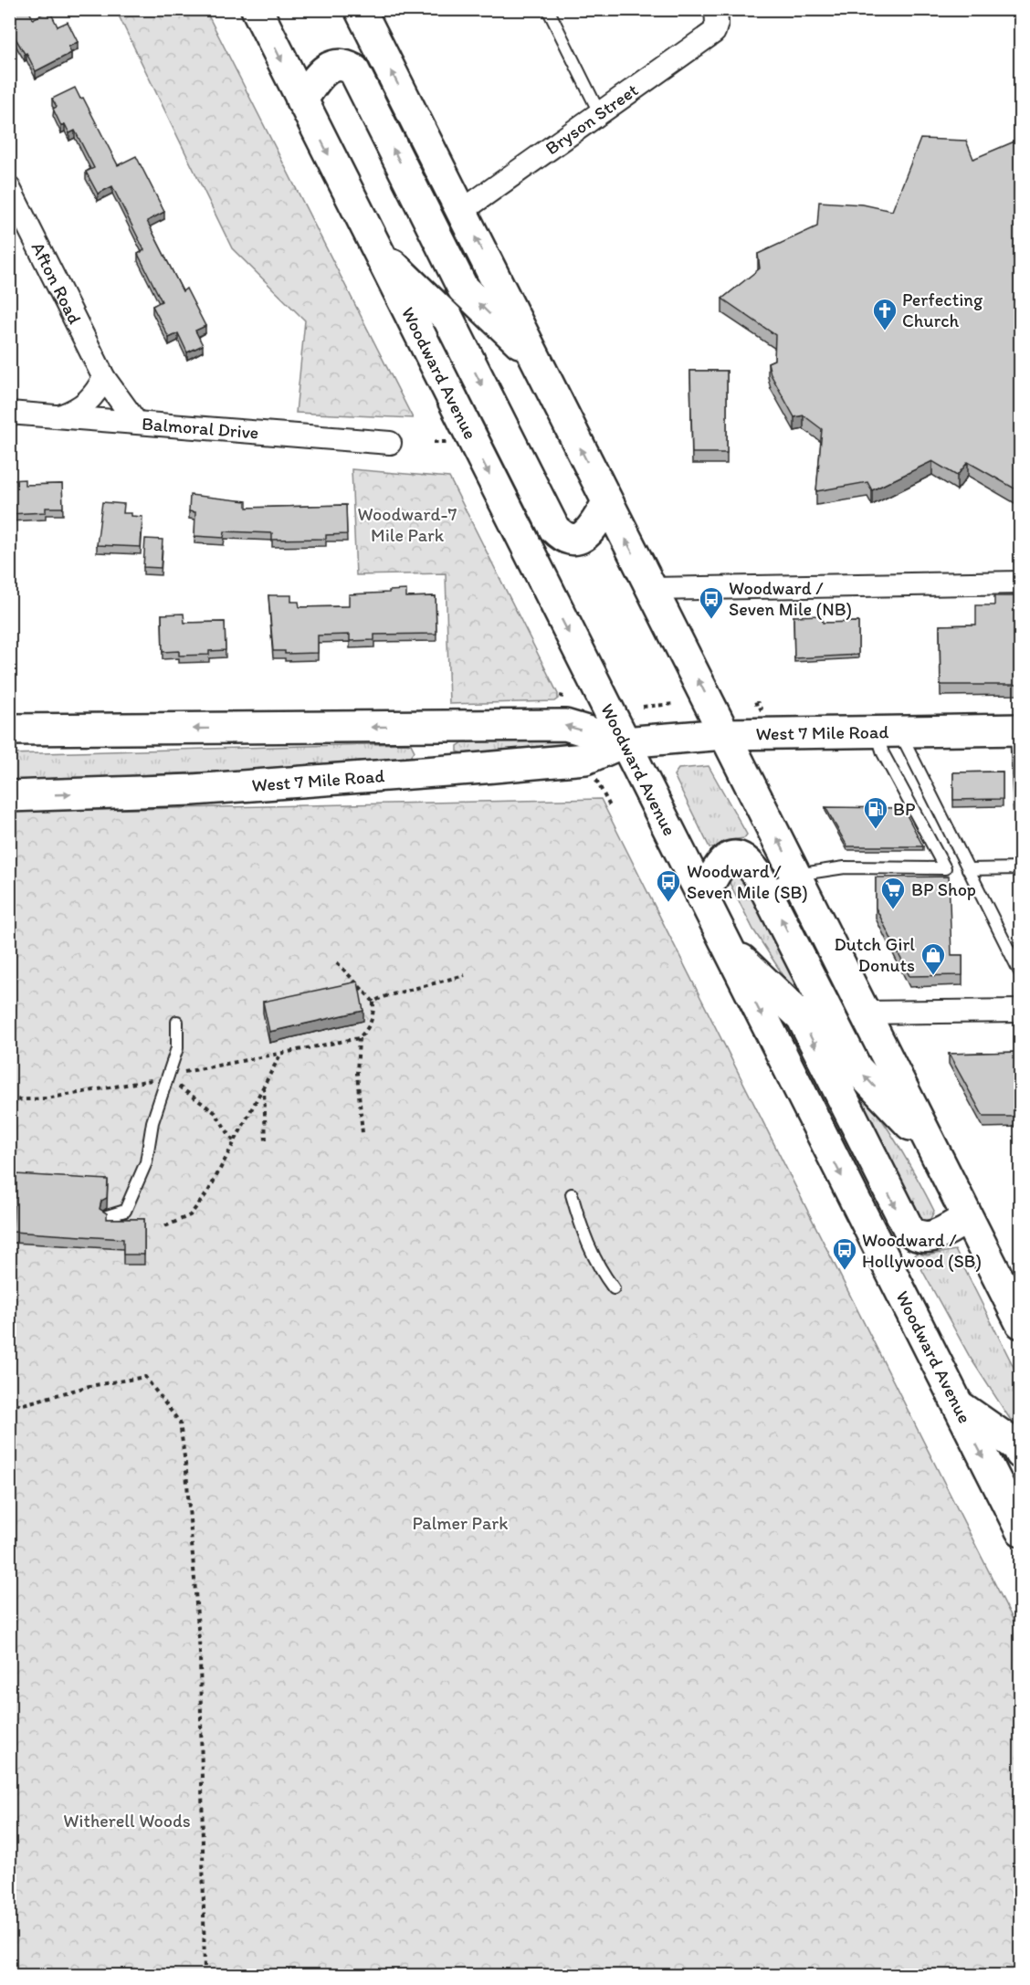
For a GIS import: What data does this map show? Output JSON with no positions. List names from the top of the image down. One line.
{"streets":{"main road":["Woodward Avenue","West 7 Mile Road"],"street":["Bryson Street","Afton Road","Balmoral Drive"]},"crossings":[["Afton Road","Balmoral Drive"],["Woodward Avenue","West 7 Mile Road"]],"parks":["Woodward-7 Mile Park","Palmer Park","Witherell Woods"],"places":{"church":["Perfecting Church"],"bus stop":["Woodward / Seven Mile (NB)","Woodward / Seven Mile (SB)","Woodward / Hollywood (SB)"],"fuel station":["BP"],"supermarket":["BP Shop"],"shop":["Dutch Girl Donuts"]}}
